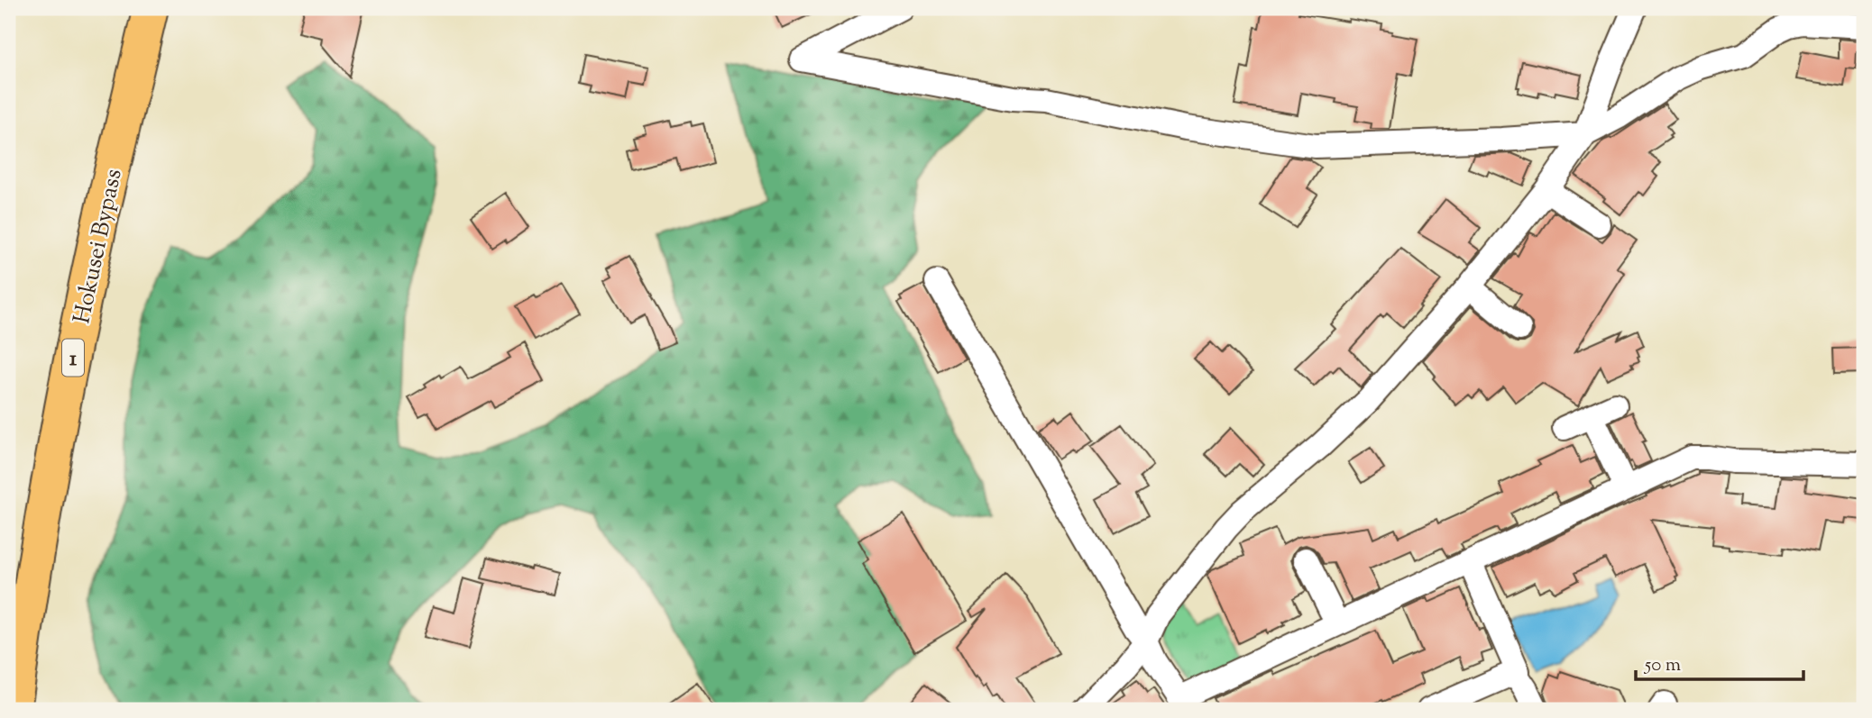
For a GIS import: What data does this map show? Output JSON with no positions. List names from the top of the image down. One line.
{"streets":{"highway":["Hokusei Bypass","1"]},"scale_bar":"50 m"}
